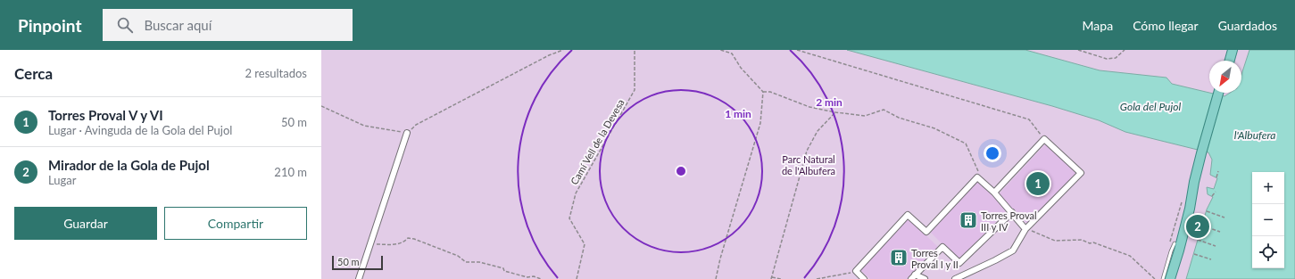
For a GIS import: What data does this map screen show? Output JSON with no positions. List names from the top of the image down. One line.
{"streets":{"path":["Camí Vell de la Devesa"]},"water":["Gola del Pujol","l'Albufera"],"parks":["Parc Natural de l'Albufera"],"places":{"building":["Torres Proval III y IV","Torres Proval I y II"]},"scale_bar":"50 m","north":"bottom left","page":{"header":"Pinpoint","search":"Buscar aquí","nav":["Mapa","Cómo llegar","Guardados"],"heading":["Cerca","2 resultados"],"list":[{"mark":"1","name":"Torres Proval V y VI","note":"Lugar · Avinguda de la Gola del Pujol","value":"50 m"},{"mark":"2","name":"Mirador de la Gola de Pujol","note":"Lugar","value":"210 m"}],"pins":["1","2"],"map_buttons":["+","−"],"buttons":["Guardar","Compartir"],"scale":"50 m"},"rings":["2 min","1 min"]}
